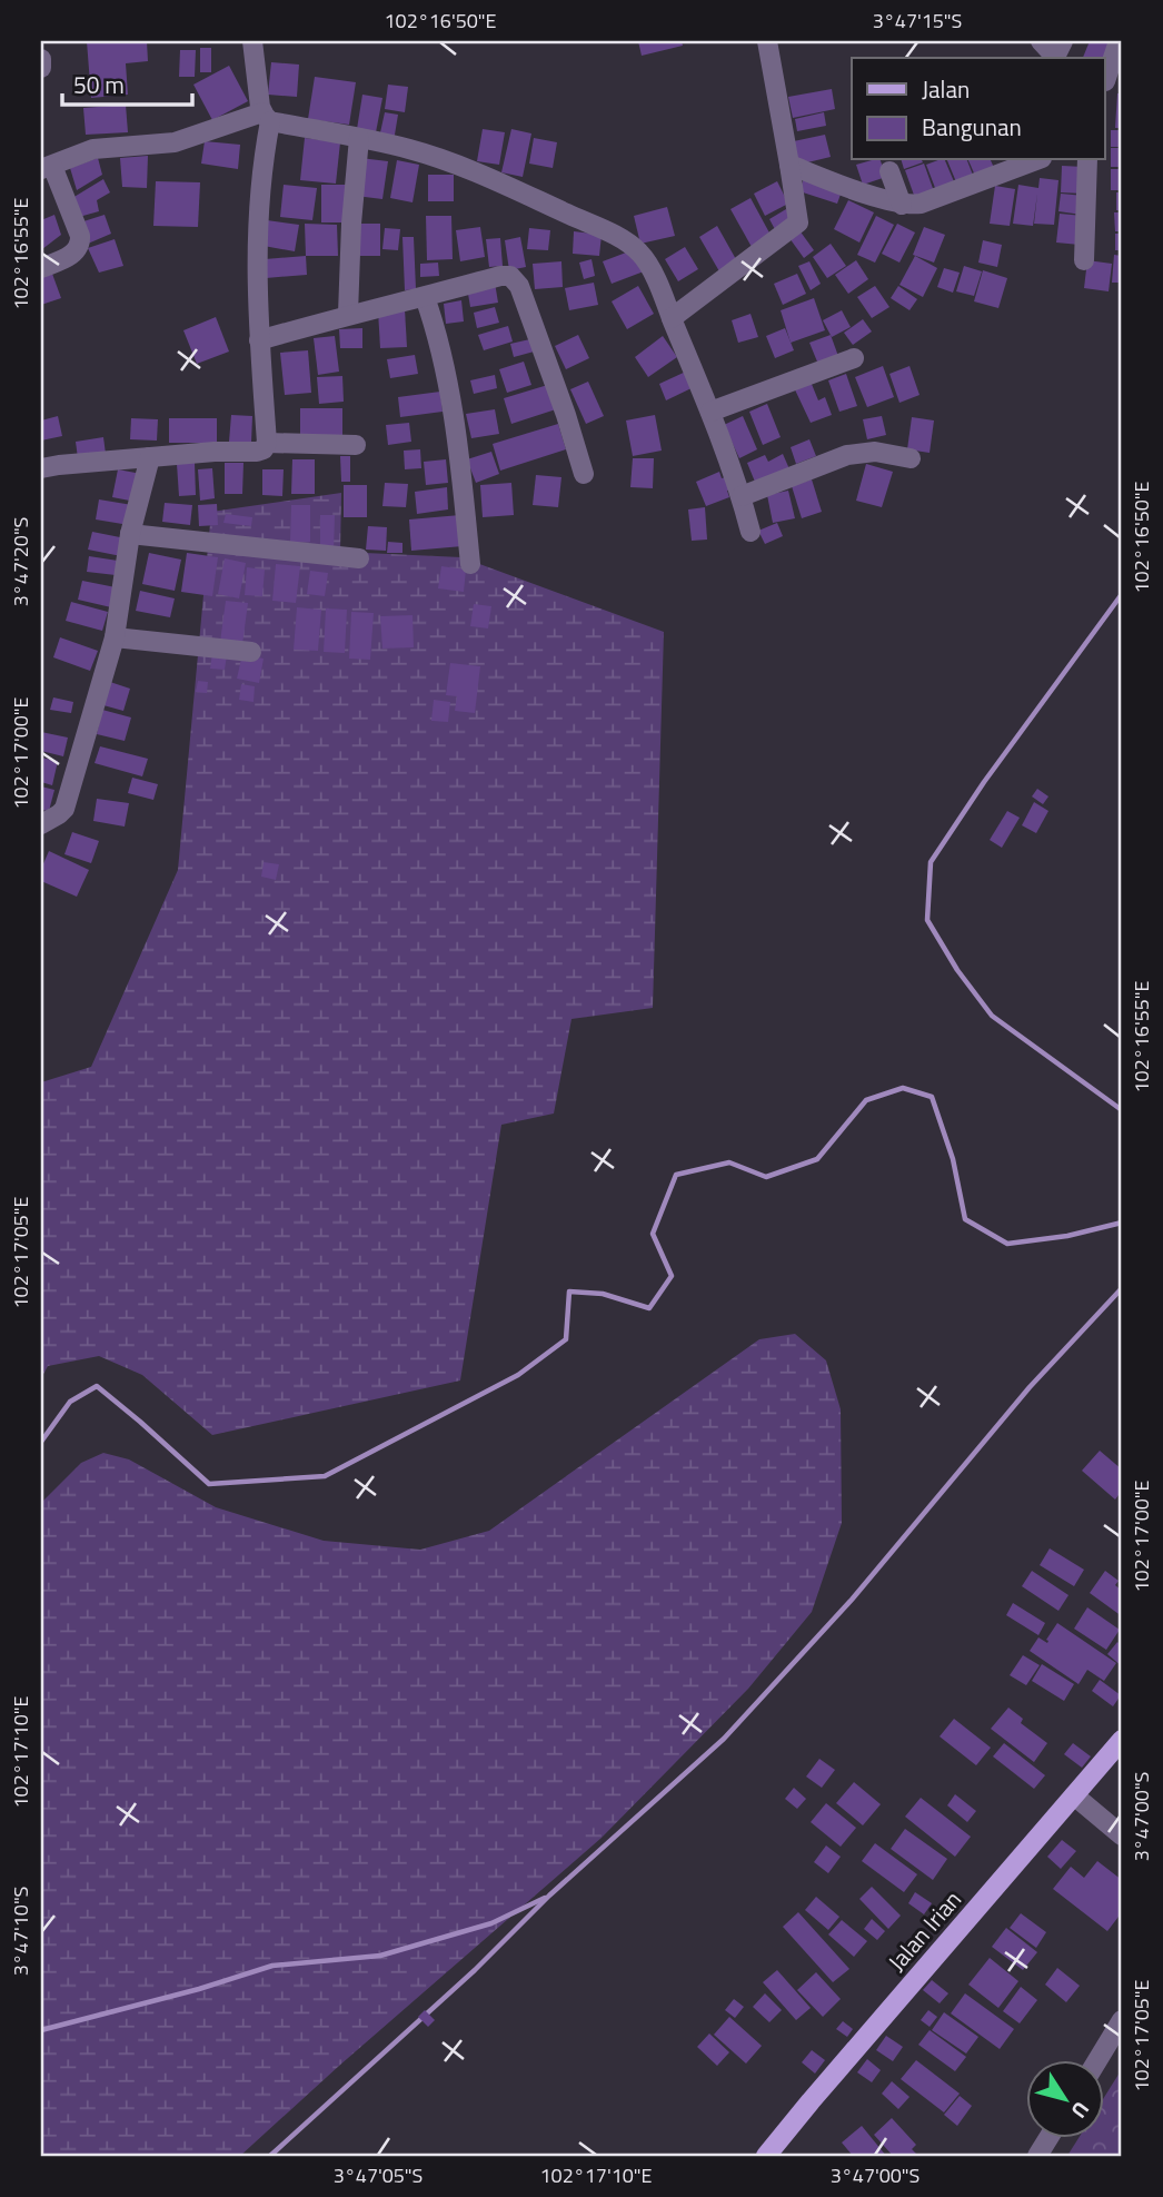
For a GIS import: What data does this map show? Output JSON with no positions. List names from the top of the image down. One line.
{"streets":{"main road":["Jalan Irian"]},"legend":["Jalan","Bangunan"],"scale_bar":"50 m","north":"bottom right","coordinates":["102°16'50\"E","3°47'15\"S","102°16'55\"E","3°47'20\"S","102°17'00\"E","102°17'05\"E","102°17'10\"E","3°47'00\"S","3°47'10\"S","3°47'05\"S"]}
